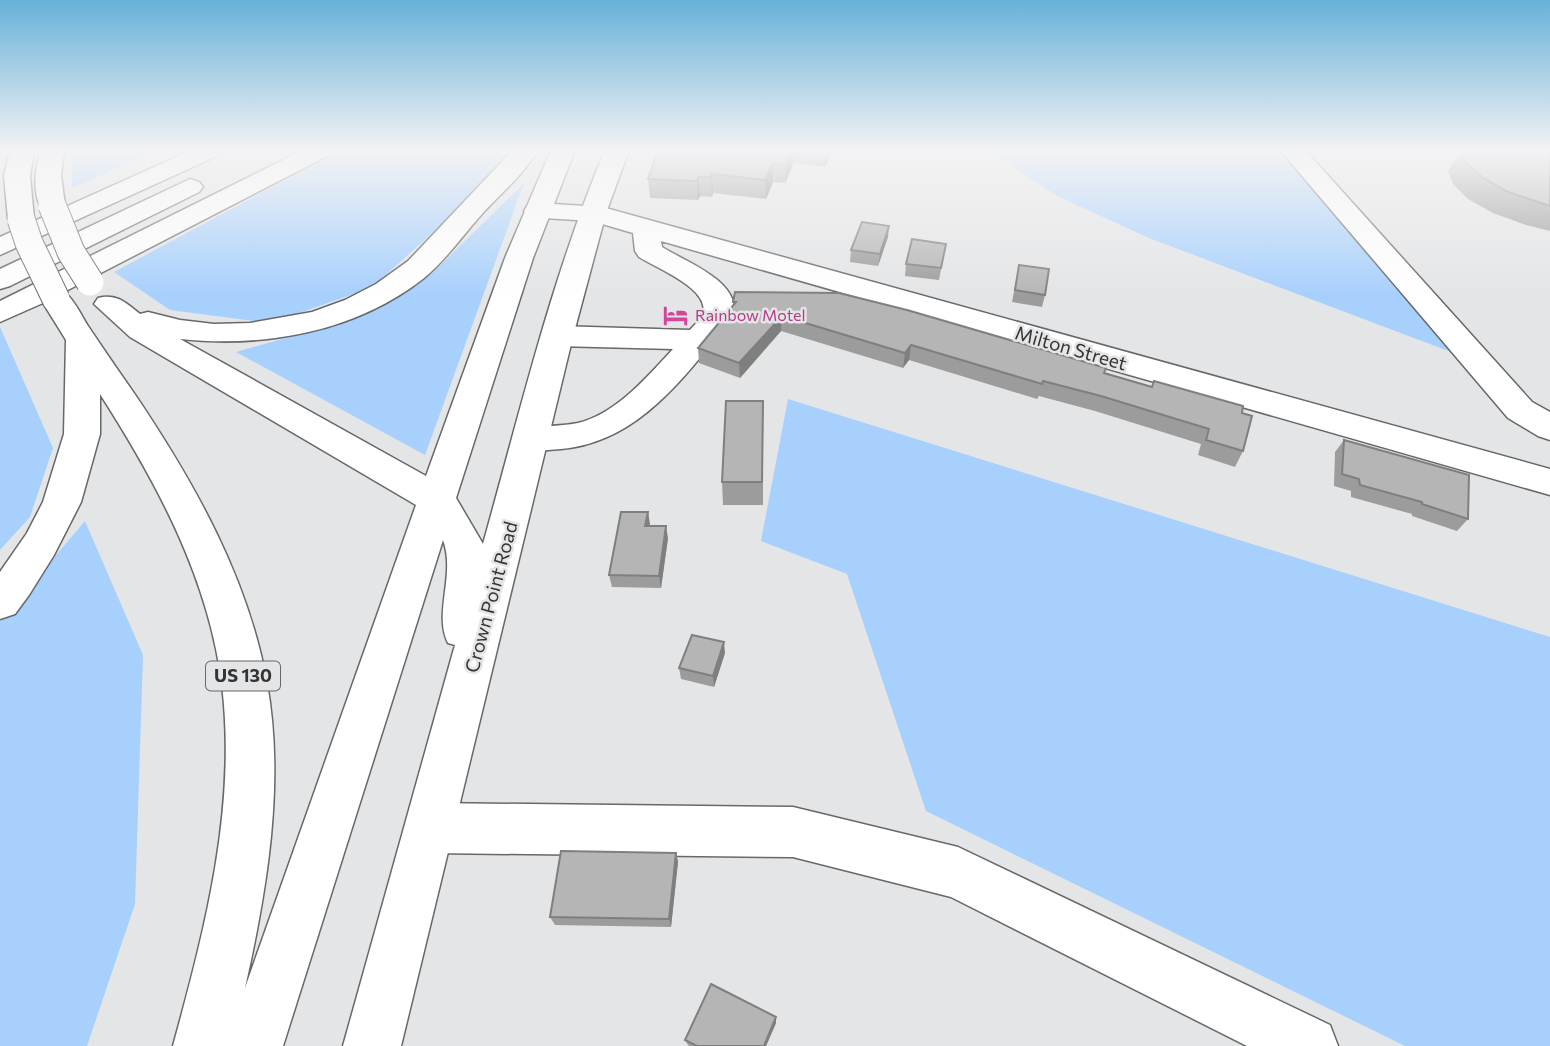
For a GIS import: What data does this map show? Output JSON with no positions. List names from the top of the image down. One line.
{"streets":{"main road":["Milton Street","Crown Point Road","US 130"]},"crossings":[["Milton Street","Crown Point Road"]],"places":{"hotel":["Rainbow Motel"]}}
